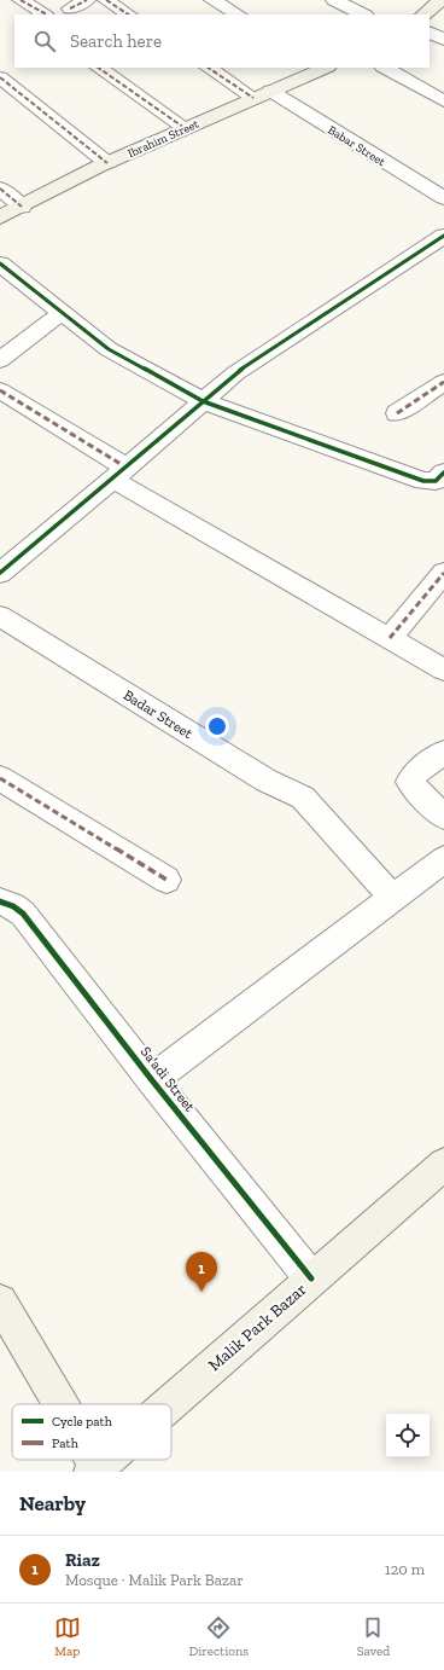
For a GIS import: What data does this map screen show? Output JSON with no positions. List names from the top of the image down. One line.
{"streets":{"main road":["Ibrahim Street","Malik Park Bazar"],"street":["Babar Street","Badar Street","Sa'adi Street"]},"crossings":[["Ibrahim Street","Babar Street"],["Sa'adi Street","Malik Park Bazar"]],"legend":["Cycle path","Path"],"page":{"search":"Search here","pins":"1","heading":"Nearby","list":[{"mark":"1","name":"Riaz","note":"Mosque · Malik Park Bazar","value":"120 m"}],"nav":["Map","Directions","Saved"]}}
